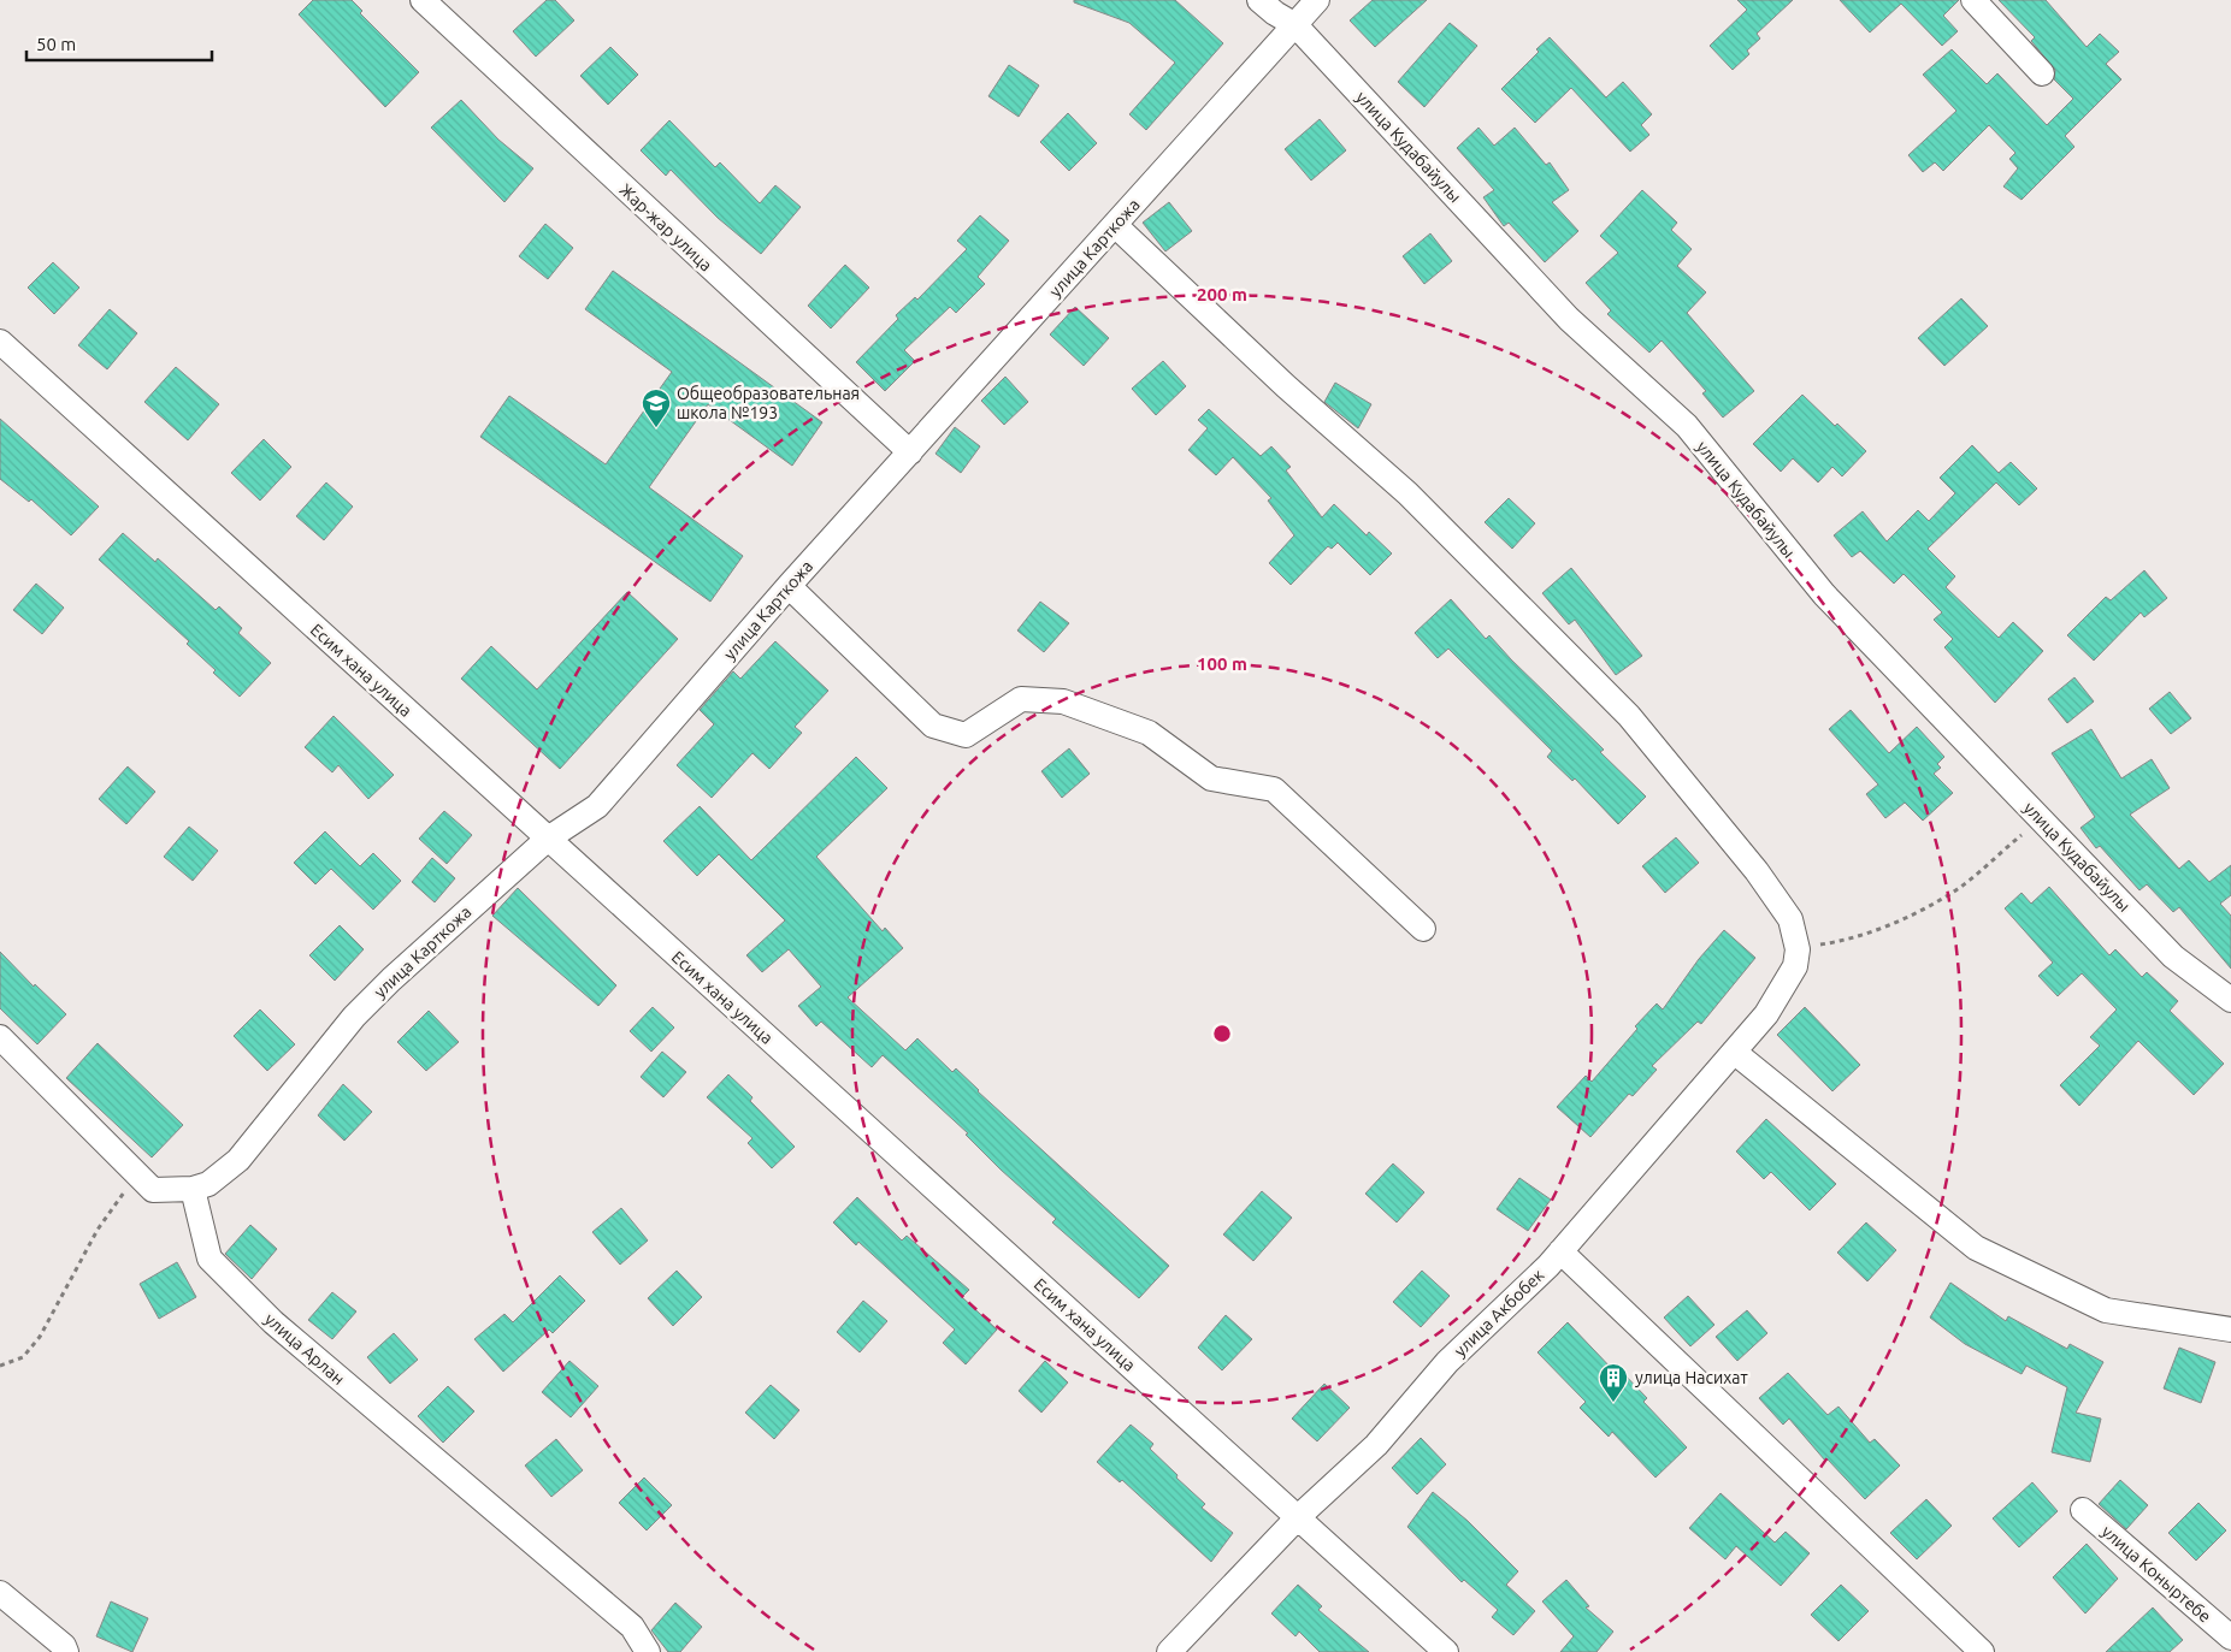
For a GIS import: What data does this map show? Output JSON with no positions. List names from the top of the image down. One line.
{"streets":{"street":["улица Кудабайулы","Жар-жар улица","улица Карткожа","Есим хана улица","улица Акбобек","улица Арлан","улица Коныртебе"]},"crossings":[["улица Кудабайулы","улица Карткожа"],["Жар-жар улица","улица Карткожа"],["улица Карткожа","Есим хана улица"],["улица Карткожа","улица Арлан"],["Есим хана улица","улица Акбобек"]],"places":{"school or university":["Общеобразовательная школа №193"],"building":["улица Насихат"]},"scale_bar":"50 m","rings":["200 m","100 m"]}
